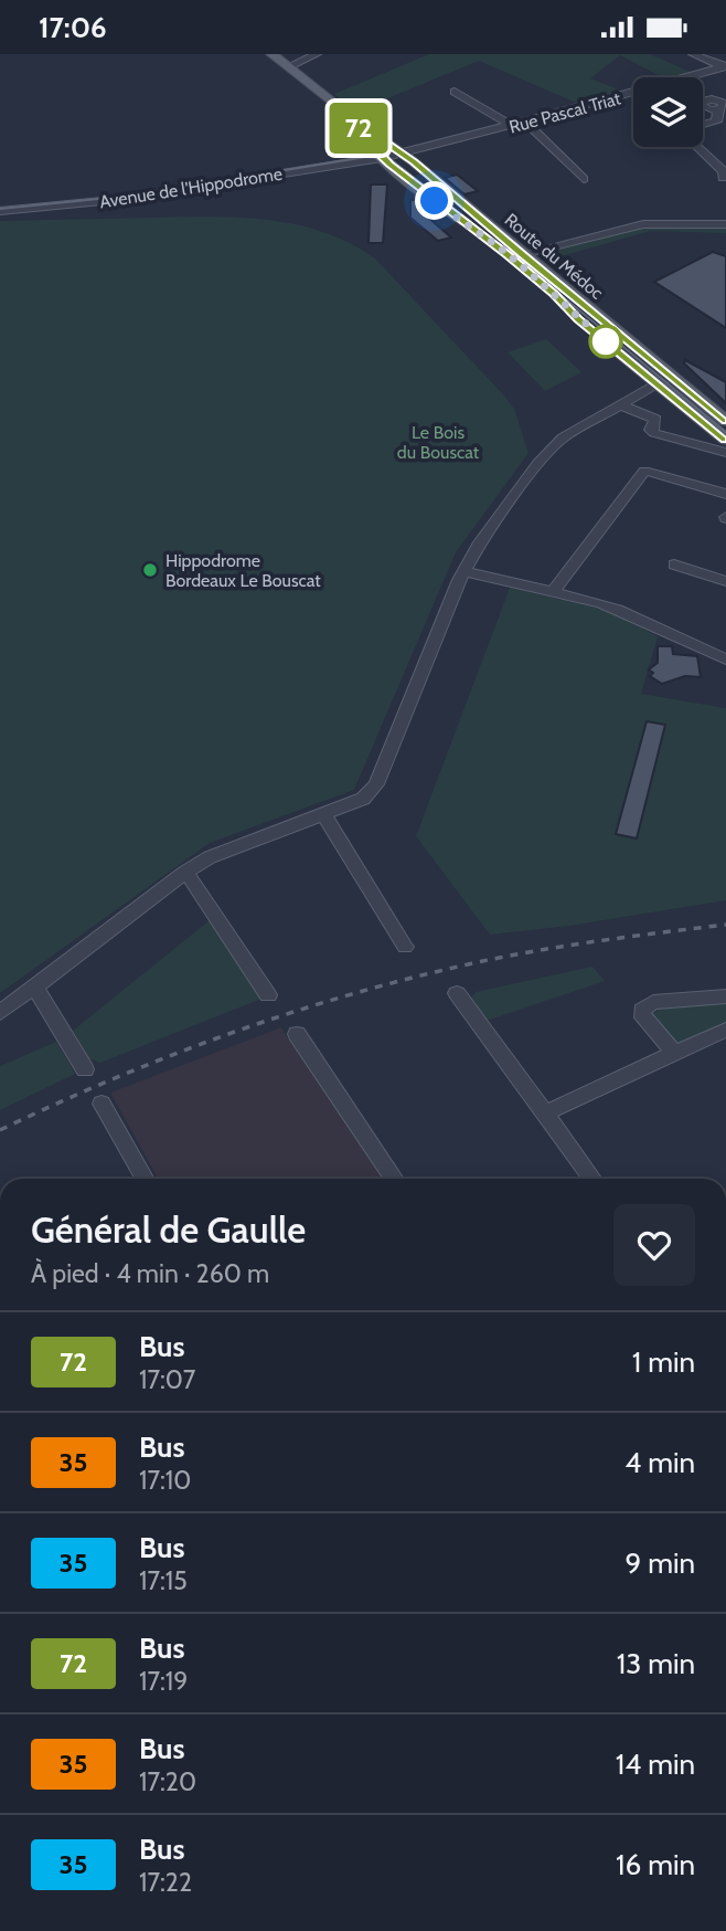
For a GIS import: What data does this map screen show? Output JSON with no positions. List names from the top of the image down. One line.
{"streets":{"main road":["Route du Médoc"],"street":["Rue Pascal Triat","Avenue de l'Hippodrome"]},"crossings":[["Rue Pascal Triat","Avenue de l'Hippodrome"],["Rue Pascal Triat","Route du Médoc"],["Avenue de l'Hippodrome","Route du Médoc"]],"parks":["Le Bois du Bouscat"],"places":["Hippodrome Bordeaux Le Bouscat"],"lines":["bus line 72"],"page":{"status":"17:06","on_map":"72","heading":["Général de Gaulle","À pied · 4 min · 260 m"],"list":[{"mark":"72","name":"Bus","note":"17:07","value":"1 min"},{"mark":"35","name":"Bus","note":"17:10","value":"4 min"},{"mark":"35","name":"Bus","note":"17:15","value":"9 min"},{"mark":"72","name":"Bus","note":"17:19","value":"13 min"},{"mark":"35","name":"Bus","note":"17:20","value":"14 min"},{"mark":"35","name":"Bus","note":"17:22","value":"16 min"}]}}
